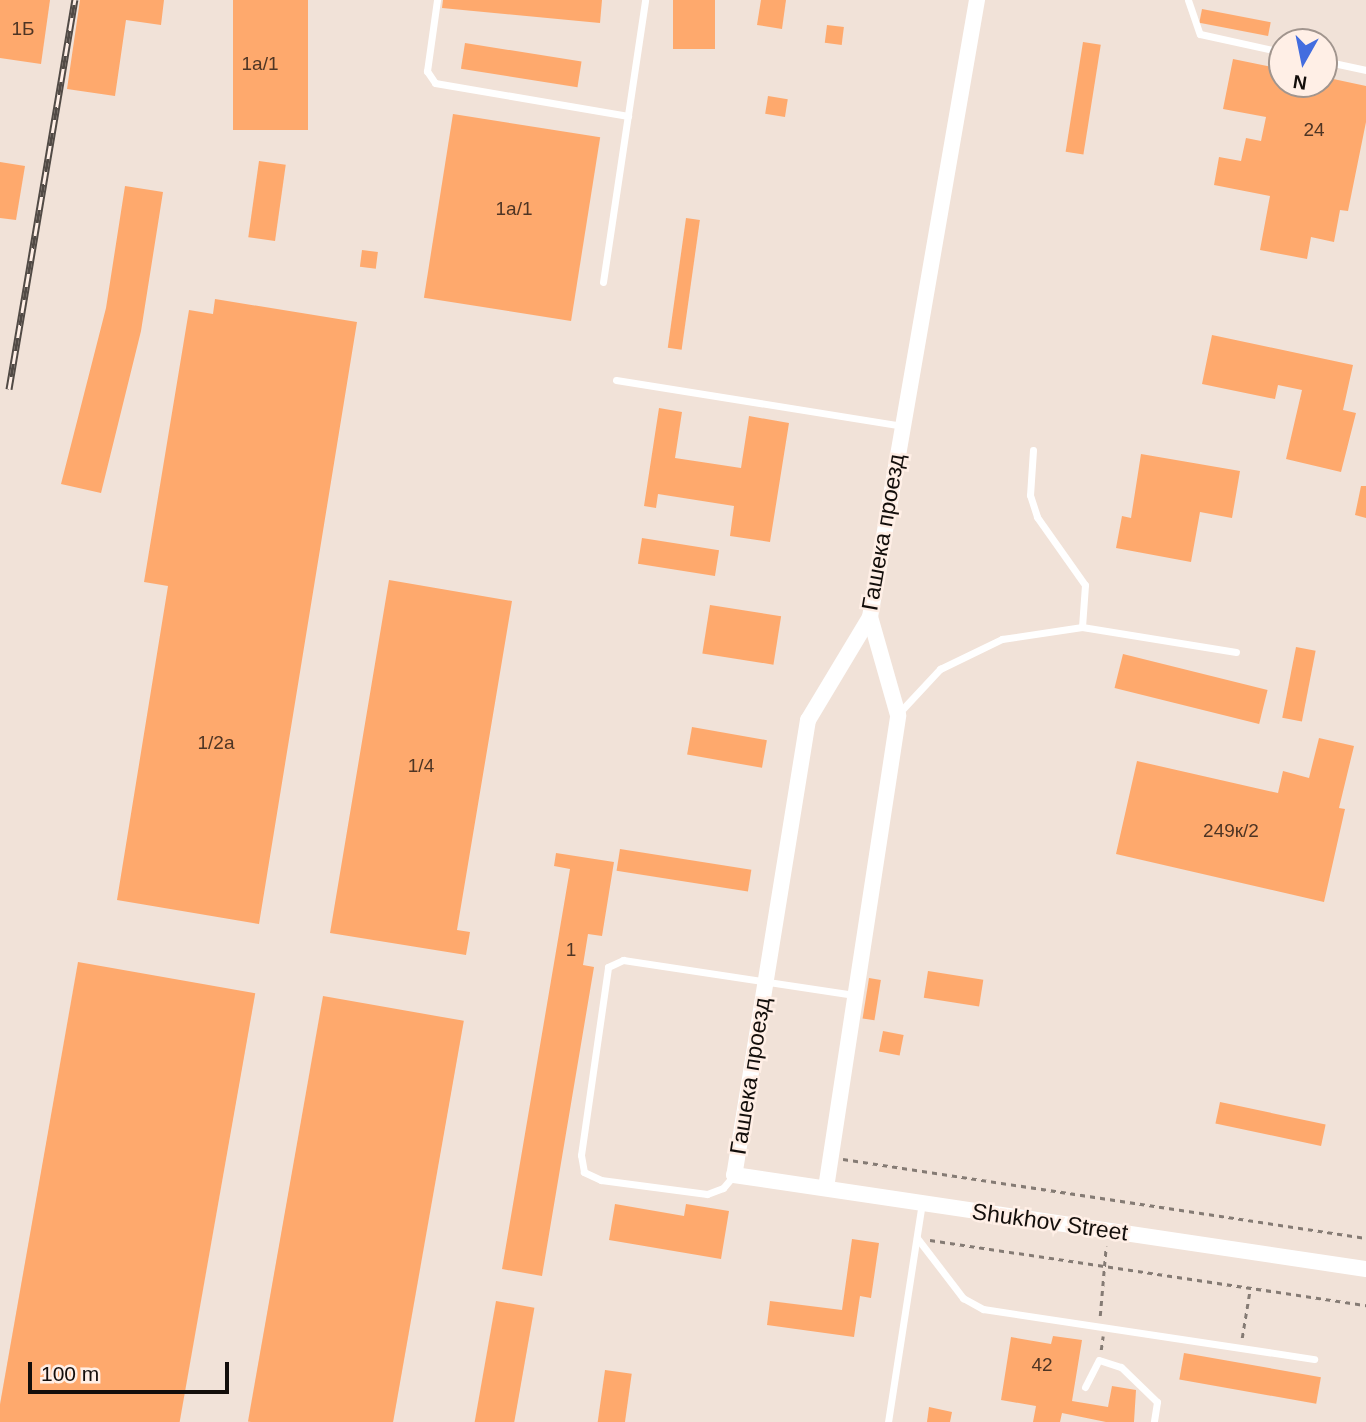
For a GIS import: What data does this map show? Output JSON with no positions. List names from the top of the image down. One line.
{"streets":{"street":["Гашека проезд","Shukhov Street"]},"crossings":[["Гашека проезд","Shukhov Street"]],"house_numbers":["1Б","1а/1","24","1а/1","1/2а","1/4","249к/2","1","42"],"scale_bar":"100 m","north":"bottom"}
